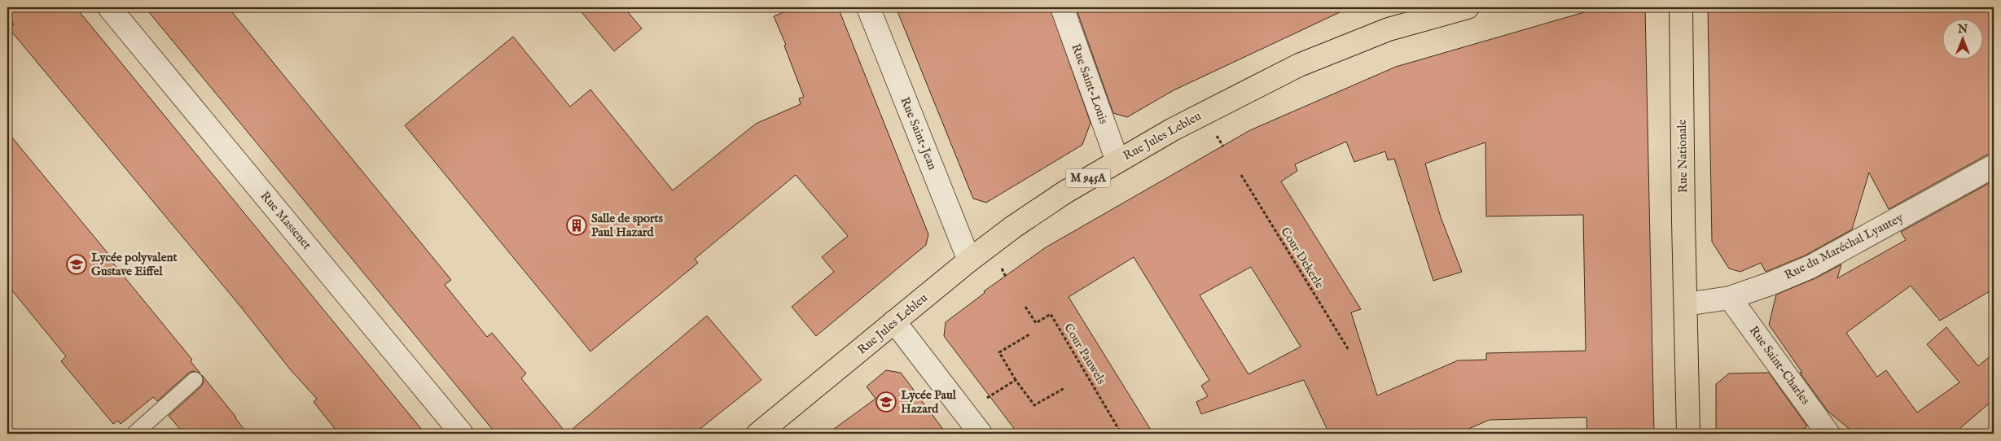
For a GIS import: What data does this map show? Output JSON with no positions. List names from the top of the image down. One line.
{"streets":{"main road":["Rue Jules Lebleu","Rue Nationale","M 945A"],"street":["Rue Saint-Louis","Rue Saint-Jean","Rue Massenet","Rue du Maréchal Lyautey","Rue Saint-Charles"],"path":["Cour Dekerle","Cour Pauwels"]},"crossings":[["Rue Saint-Louis","Rue Jules Lebleu"],["Rue Saint-Jean","Rue Jules Lebleu"],["Rue Nationale","Rue du Maréchal Lyautey"],["Rue du Maréchal Lyautey","Rue Saint-Charles"]],"places":{"building":["Salle de sports Paul Hazard"],"school or university":["Lycée polyvalent Gustave Eiffel","Lycée Paul Hazard"]},"north":"top"}
